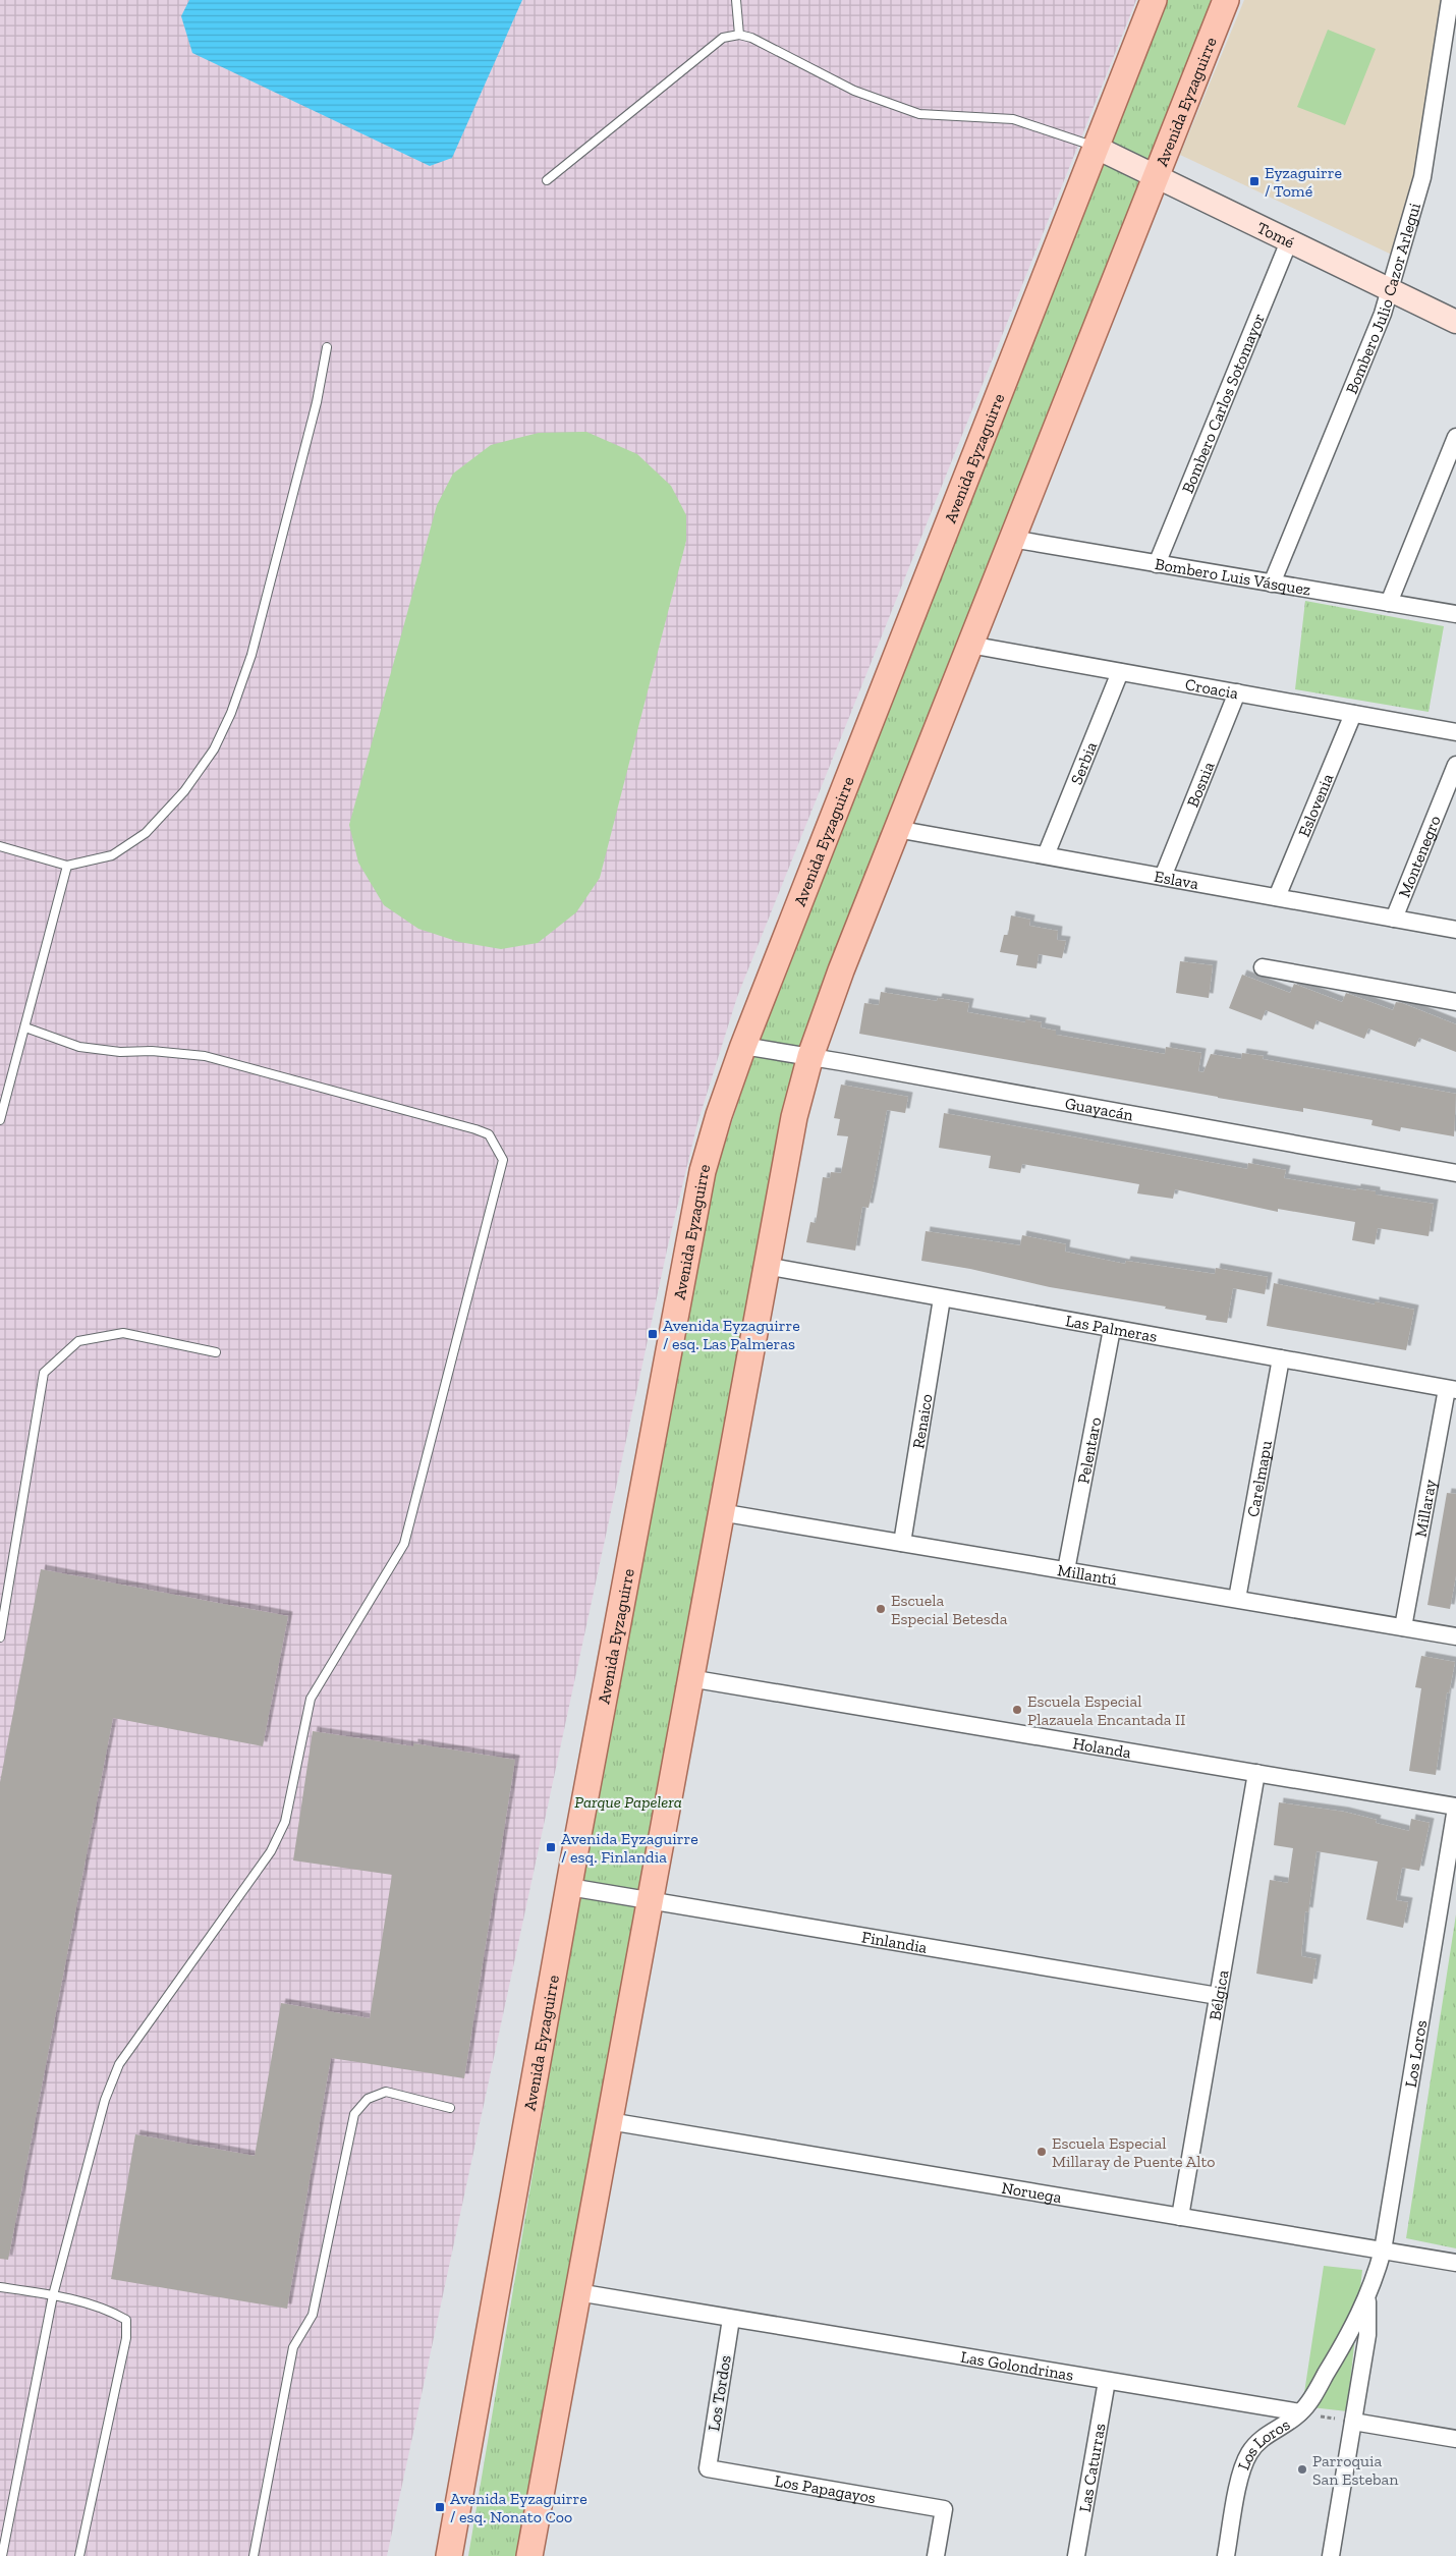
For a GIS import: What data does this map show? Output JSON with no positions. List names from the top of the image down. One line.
{"streets":{"main road":["Avenida Eyzaguirre"],"street":["Tomé","Bombero Julio Cazor Arlegui","Bombero Carlos Sotomayor","Bombero Luis Vásquez","Croacia","Serbia","Bosnia","Eslovenia","Montenegro","Eslava","Guayacán","Las Palmeras","Renaico","Pelentaro","Carelmapu","Millaray","Millantú","Holanda","Finlandia","Bélgica","Los Loros","Noruega","Las Golondrinas","Los Tordos","Las Caturras","Los Papagayos"]},"crossings":[["Avenida Eyzaguirre","Tomé"],["Avenida Eyzaguirre","Bombero Luis Vásquez"],["Avenida Eyzaguirre","Croacia"],["Avenida Eyzaguirre","Eslava"],["Avenida Eyzaguirre","Guayacán"],["Avenida Eyzaguirre","Las Palmeras"],["Avenida Eyzaguirre","Millantú"],["Avenida Eyzaguirre","Holanda"],["Avenida Eyzaguirre","Finlandia"],["Avenida Eyzaguirre","Noruega"],["Avenida Eyzaguirre","Las Golondrinas"],["Tomé","Bombero Julio Cazor Arlegui"],["Tomé","Bombero Carlos Sotomayor"],["Bombero Julio Cazor Arlegui","Bombero Luis Vásquez"],["Bombero Carlos Sotomayor","Bombero Luis Vásquez"],["Croacia","Serbia"],["Croacia","Bosnia"],["Croacia","Eslovenia"],["Serbia","Eslava"],["Bosnia","Eslava"],["Eslovenia","Eslava"],["Montenegro","Eslava"],["Las Palmeras","Renaico"],["Las Palmeras","Pelentaro"],["Las Palmeras","Carelmapu"],["Las Palmeras","Millaray"],["Renaico","Millantú"],["Pelentaro","Millantú"],["Carelmapu","Millantú"],["Millaray","Millantú"],["Holanda","Bélgica"],["Holanda","Los Loros"],["Finlandia","Bélgica"],["Bélgica","Noruega"],["Los Loros","Noruega"],["Los Loros","Las Golondrinas"],["Las Golondrinas","Los Tordos"],["Las Golondrinas","Las Caturras"],["Los Tordos","Los Papagayos"]],"parks":["Parque Papelera"],"places":{"transit":["Eyzaguirre / Tomé","Avenida Eyzaguirre / esq. Las Palmeras","Avenida Eyzaguirre / esq. Finlandia","Avenida Eyzaguirre / esq. Nonato Coo"],"other":["Escuela Especial Betesda","Escuela Especial Plazauela Encantada II","Escuela Especial Millaray de Puente Alto","Parroquia San Esteban"]}}
